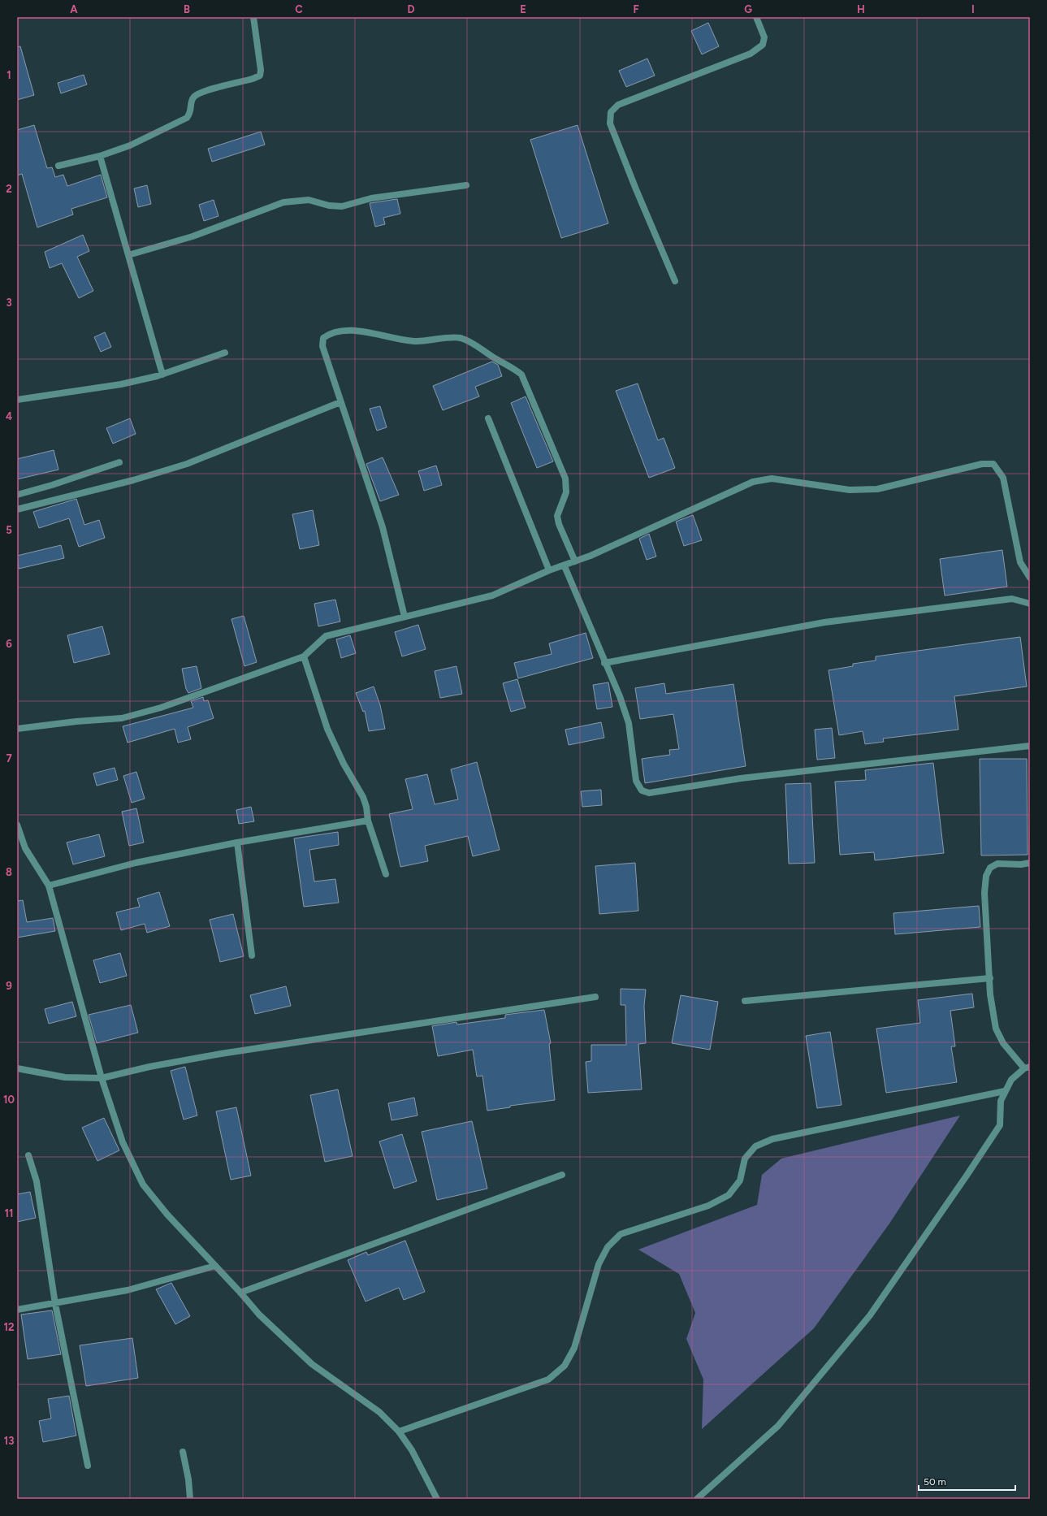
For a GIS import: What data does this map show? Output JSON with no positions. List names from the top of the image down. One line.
{"scale_bar":"50 m","grid":{"columns":["A","B","C","D","E","F","G","H","I"],"rows":["1","2","3","4","5","6","7","8","9","10","11","12","13"]}}
